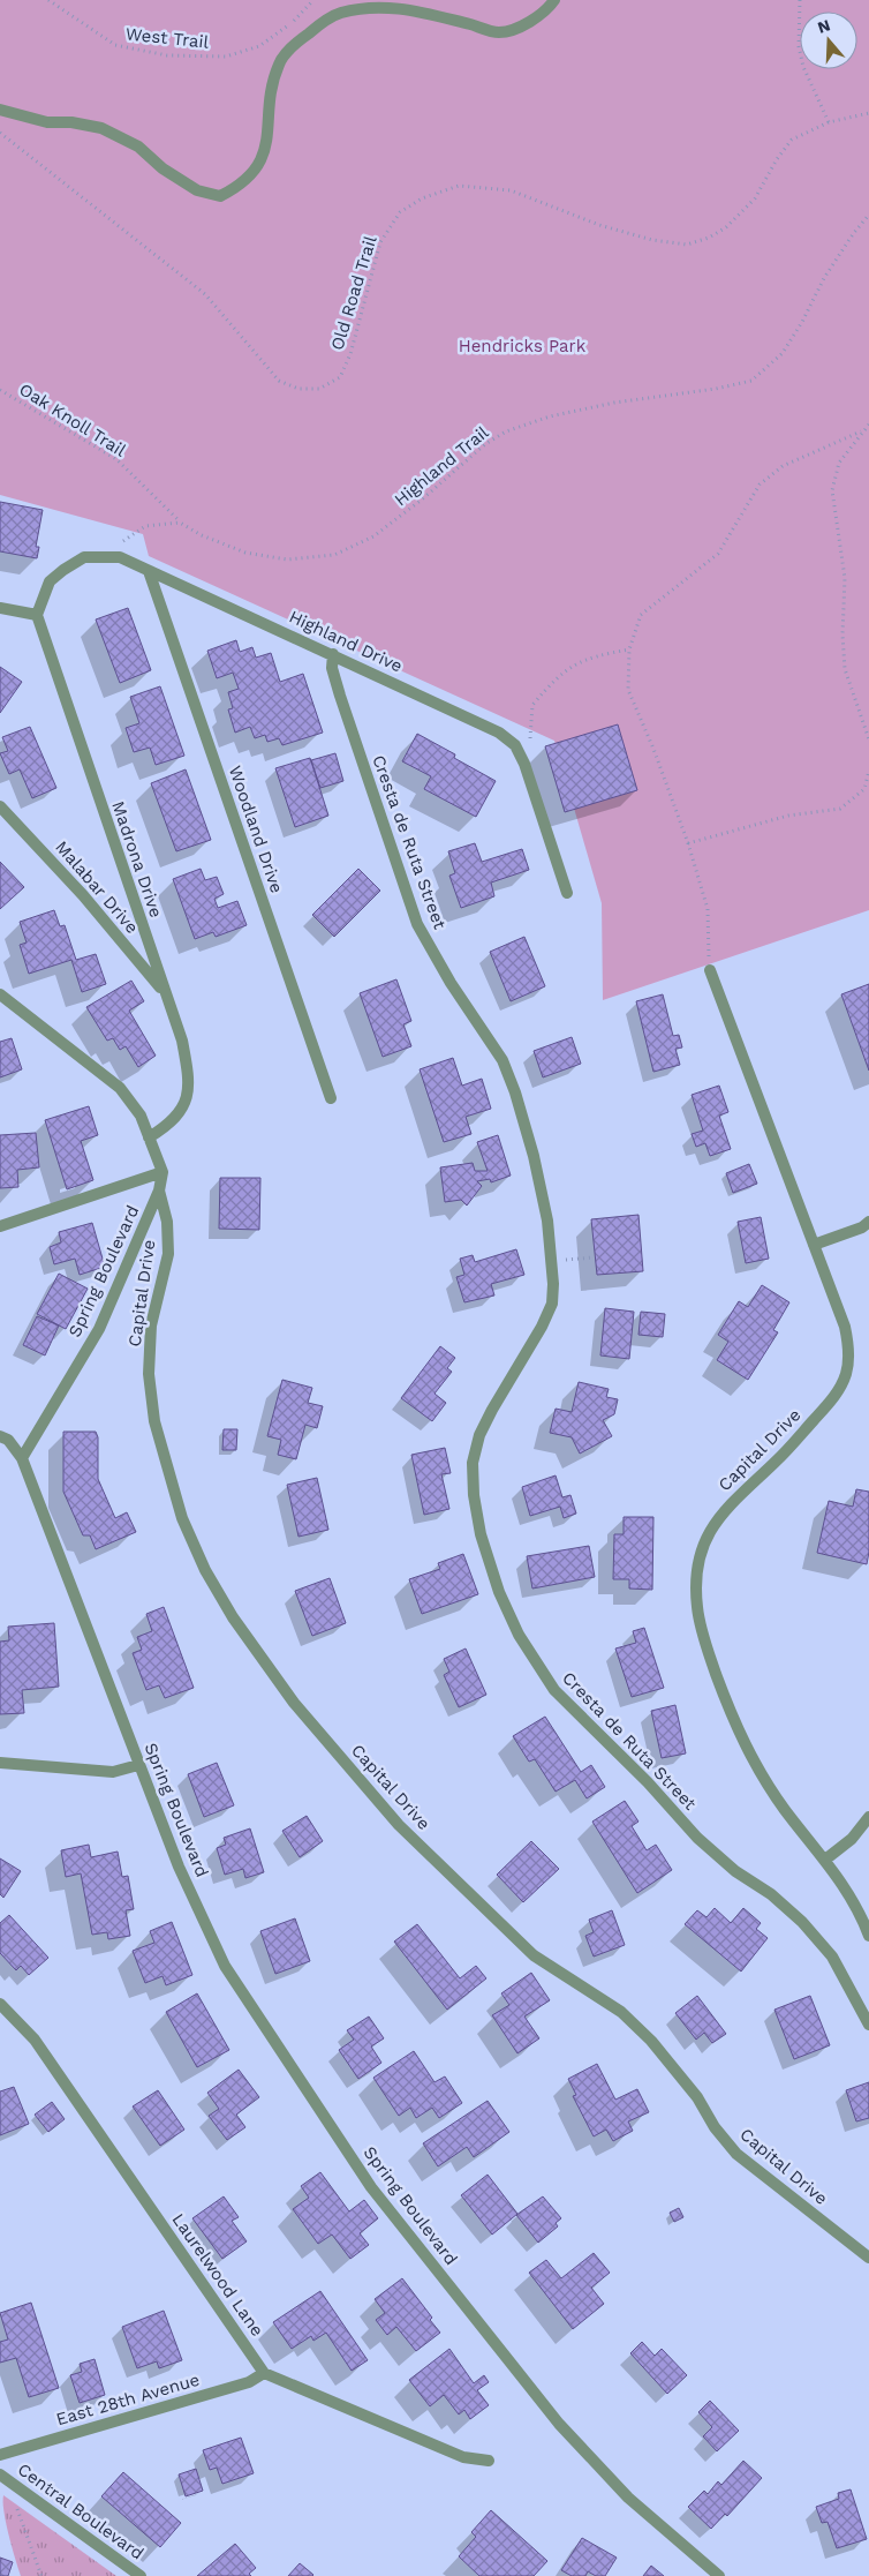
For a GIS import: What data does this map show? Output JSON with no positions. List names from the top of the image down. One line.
{"streets":{"street":["Highland Drive","Woodland Drive","Cresta de Ruta Street","Madrona Drive","Malabar Drive","Spring Boulevard","Capital Drive","Laurelwood Lane","East 28th Avenue","Central Boulevard"],"path":["West Trail","Old Road Trail","Oak Knoll Trail","Highland Trail"]},"crossings":[["Oak Knoll Trail","Highland Trail"],["Highland Drive","Woodland Drive"],["Highland Drive","Cresta de Ruta Street"],["Highland Drive","Madrona Drive"],["Madrona Drive","Malabar Drive"],["Spring Boulevard","Capital Drive"],["Laurelwood Lane","East 28th Avenue"]],"parks":["Hendricks Park"],"north":"top"}
